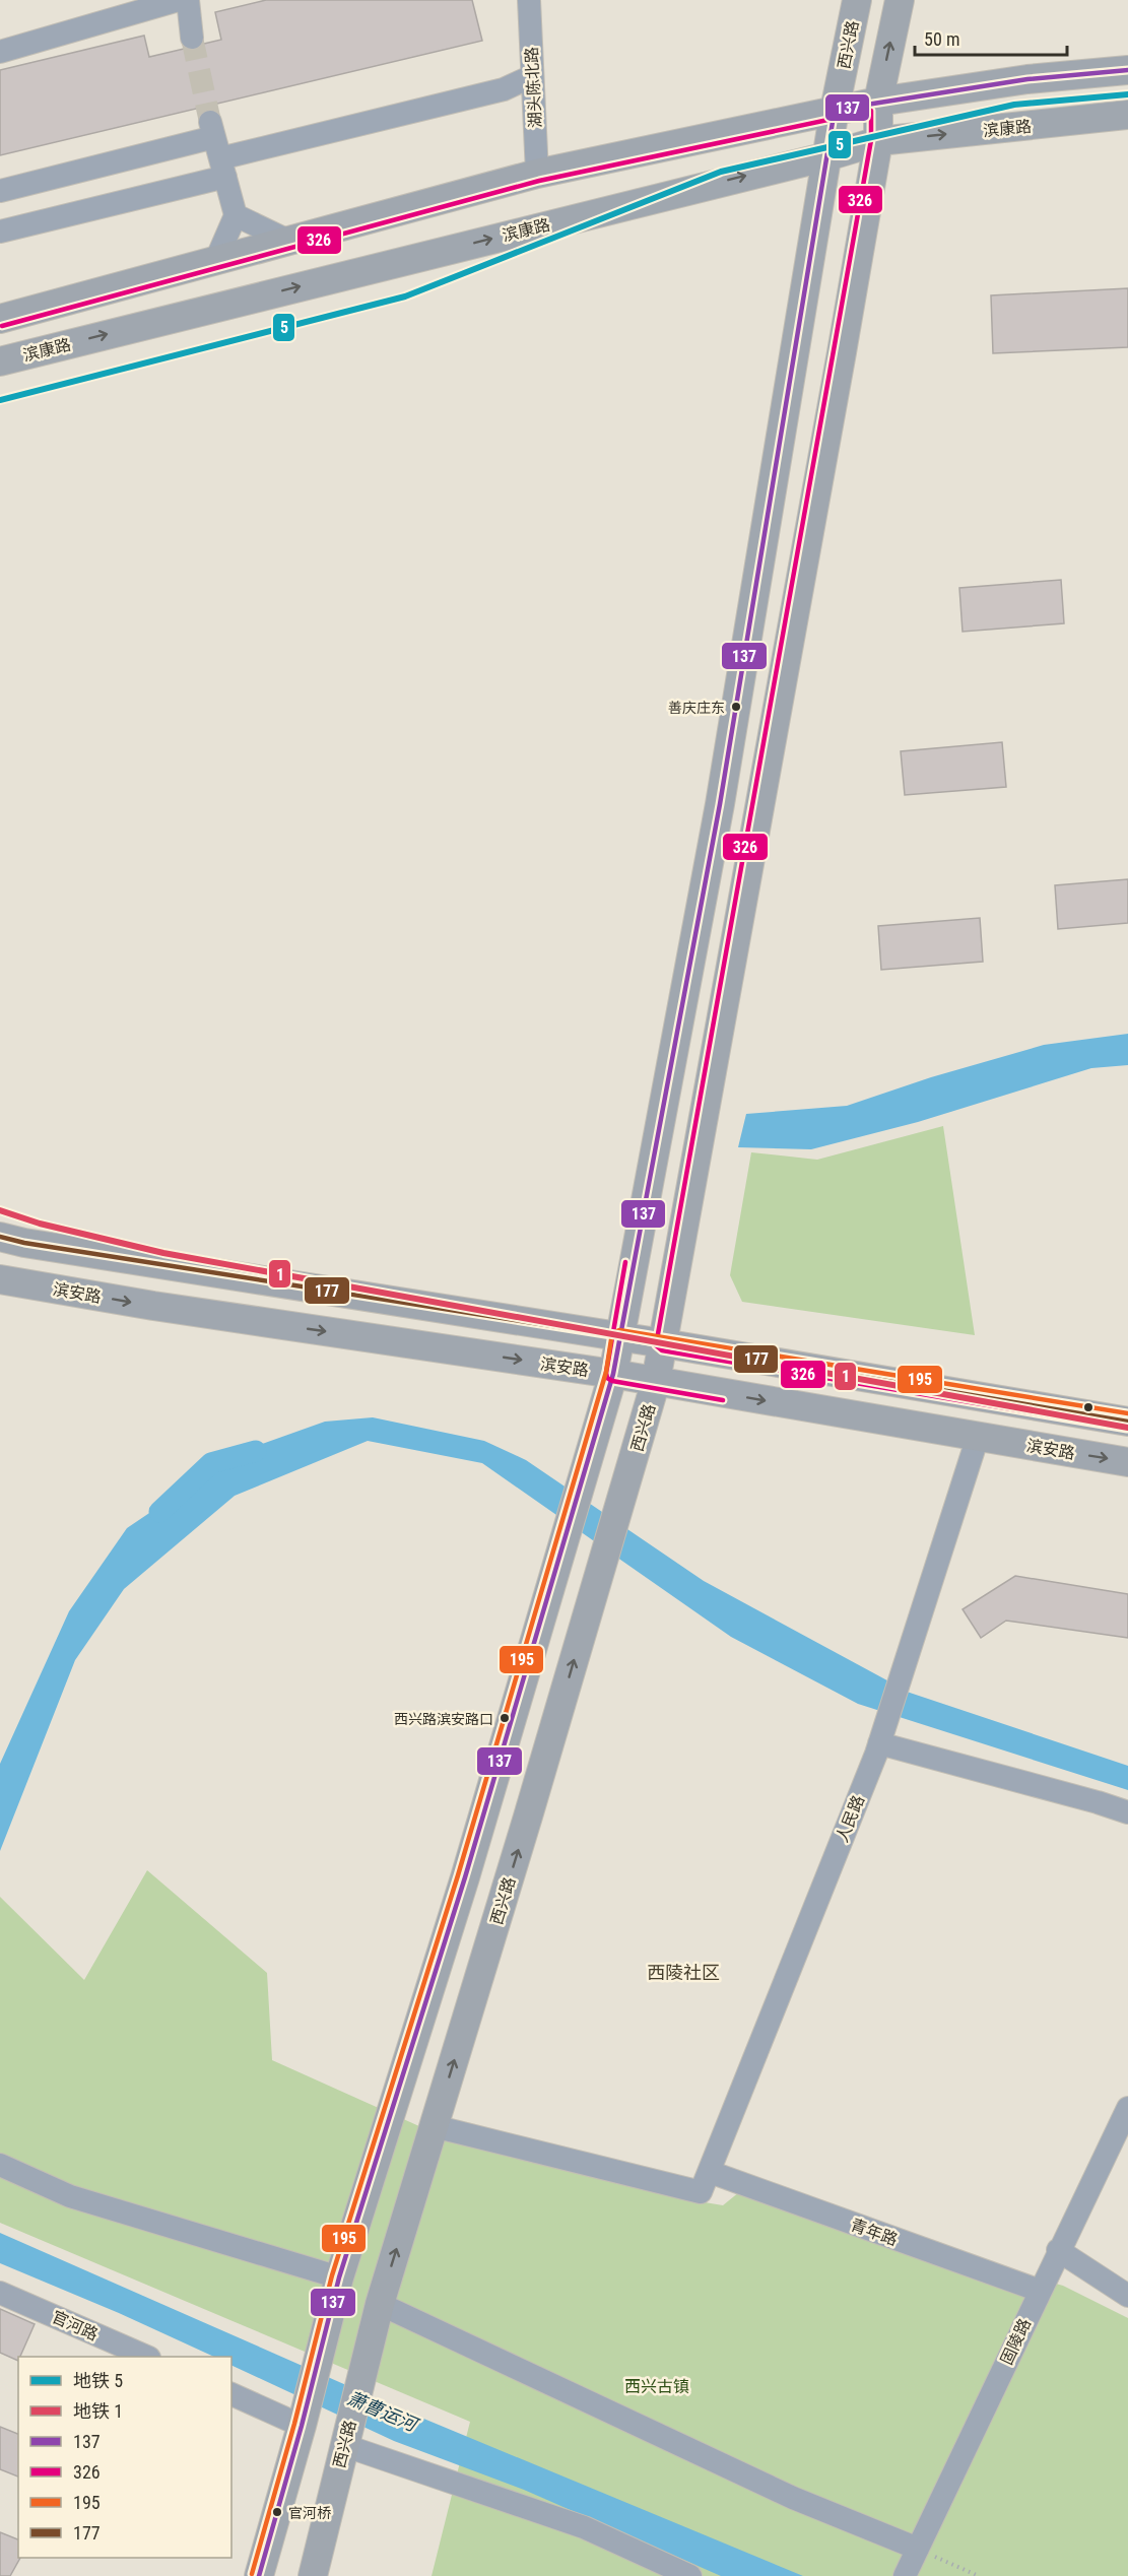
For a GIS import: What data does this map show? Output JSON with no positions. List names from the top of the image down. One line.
{"streets":{"main road":["西兴路","滨康路","滨安路"],"street":["湖头陈北路","人民路","青年路","官河路","固陵路"]},"crossings":[["西兴路","滨康路"],["西兴路","滨安路"],["西兴路","青年路"],["滨安路","人民路"],["人民路","青年路"],["青年路","固陵路"]],"districts":["西陵社区"],"water":["萧曹运河"],"parks":["西兴古镇"],"places":["善庆庄东","西兴路滨安路口","官河桥"],"lines":["transit line 137","metro line 5","transit line 326","metro line 1","transit line 177","transit line 195"],"legend":["地铁 5","地铁 1","137","326","195","177"],"scale_bar":"50 m"}
